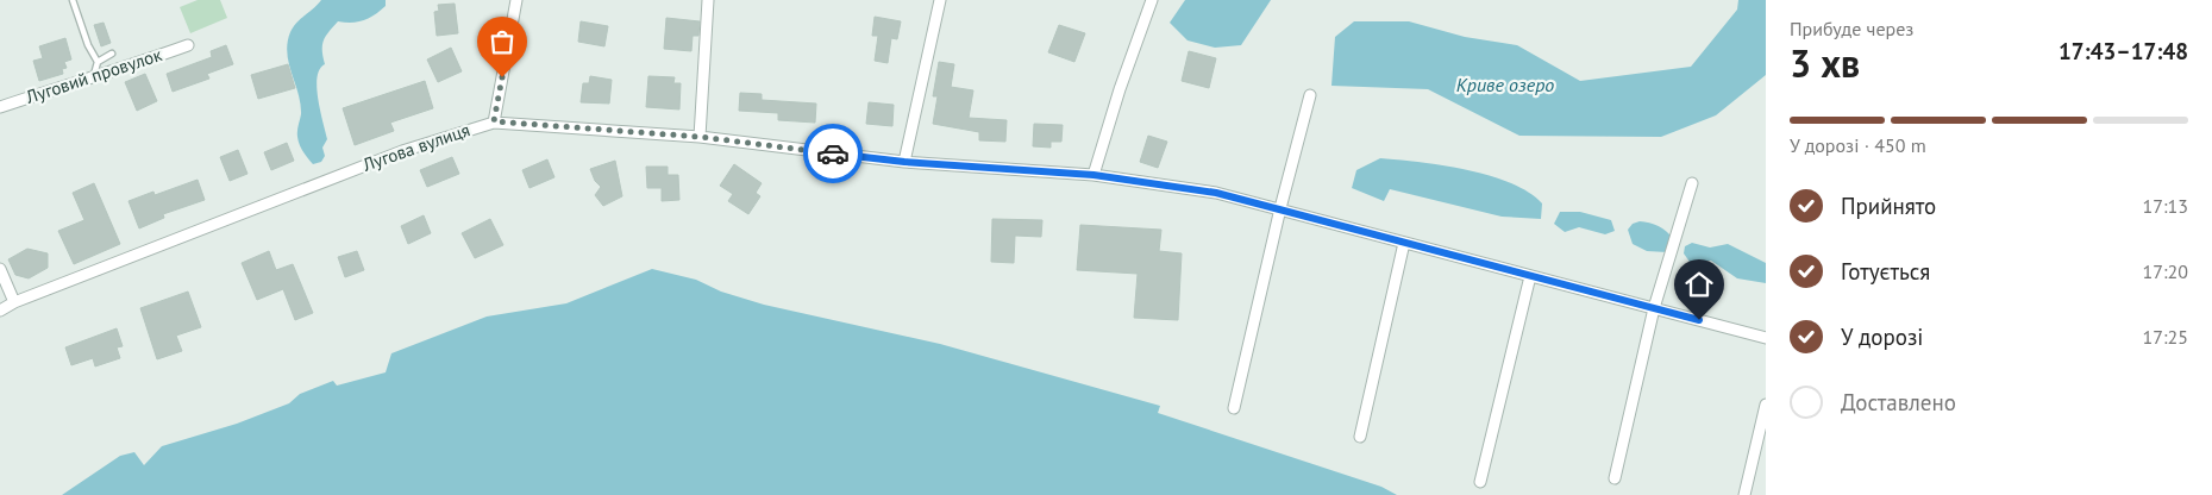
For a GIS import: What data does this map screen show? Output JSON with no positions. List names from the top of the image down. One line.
{"streets":{"street":["Луговий провулок","Лугова вулиця"]},"water":["Криве озеро"],"page":{"heading":["3 хв","Прибуде через","17:43–17:48"],"bar":"У дорозі · 450 m","list":[["Прийнято","17:13"],["Готується","17:20"],["У дорозі","17:25"],"Доставлено"]}}
